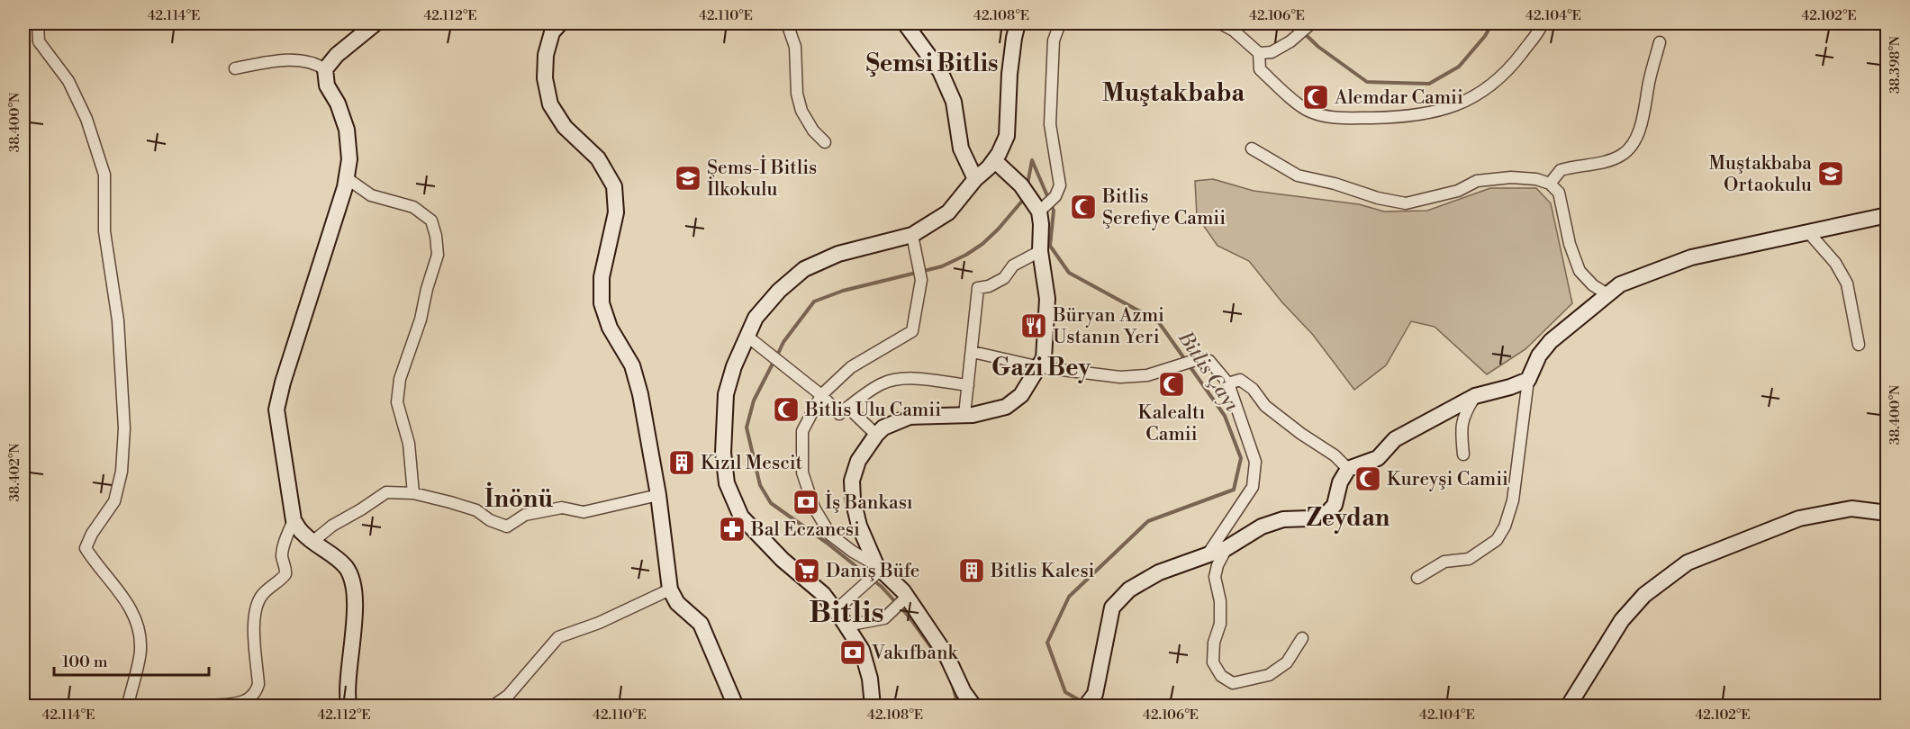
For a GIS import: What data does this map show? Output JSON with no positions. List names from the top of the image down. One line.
{"districts":["Şemsi Bitlis","Muştakbaba","Gazi Bey","İnönü","Zeydan","Bitlis"],"water":["Bitlis Çayı"],"places":{"mosque":["Alemdar Camii","Bitlis Şerefiye Camii","Kalealtı Camii","Bitlis Ulu Camii","Kureyşi Camii"],"school or university":["Muştakbaba Ortaokulu","Şems-İ Bitlis İlkokulu"],"restaurant":["Büryan Azmi Ustanın Yeri"],"building":["Kızıl Mescit","Bitlis Kalesi"],"bank":["İş Bankası","Vakıfbank"],"pharmacy":["Bal Eczanesi"],"supermarket":["Danış Büfe"]},"scale_bar":"100 m","coordinates":["42.114°E","42.112°E","42.110°E","42.108°E","42.106°E","42.104°E","42.102°E","38.398°N","38.400°N","38.402°N"]}
